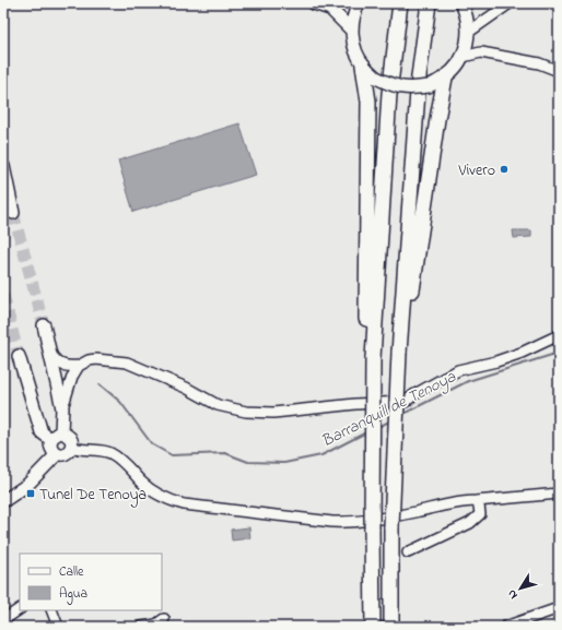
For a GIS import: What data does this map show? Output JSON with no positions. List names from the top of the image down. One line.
{"water":["Barranquill de Tenoya"],"places":{"other":["Vivero"],"transit":["Tunel De Tenoya"]},"legend":["Calle","Agua"],"north":"bottom left"}
